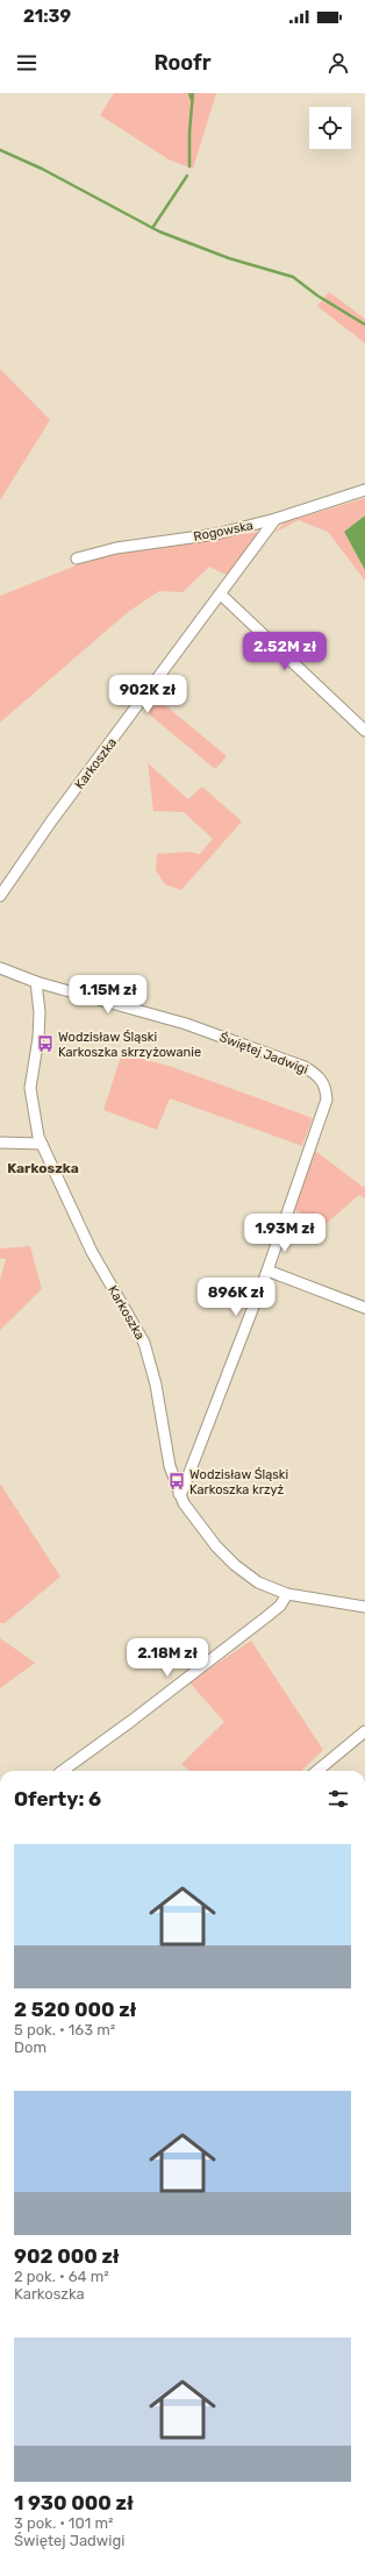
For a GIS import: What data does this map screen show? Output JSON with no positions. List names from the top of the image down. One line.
{"streets":{"street":["Rogowska","Karkoszka","Świętej Jadwigi"]},"crossings":[["Rogowska","Karkoszka"],["Karkoszka","Świętej Jadwigi"]],"districts":["Karkoszka"],"places":{"bus stop":["Wodzisław Śląski Karkoszka skrzyżowanie","Wodzisław Śląski Karkoszka krzyż"]},"page":{"status":"21:39","header":"Roofr","price":["2.52M zł","902K zł","1.15M zł","1.93M zł","896K zł","2.18M zł"],"heading":"Oferty: 6","list":[{"name":"2 520 000 zł","note":"5 pok. · 163 m² · Dom"},{"name":"902 000 zł","note":"2 pok. · 64 m² · Karkoszka"},{"name":"1 930 000 zł","note":"3 pok. · 101 m² · Świętej Jadwigi"}]}}
